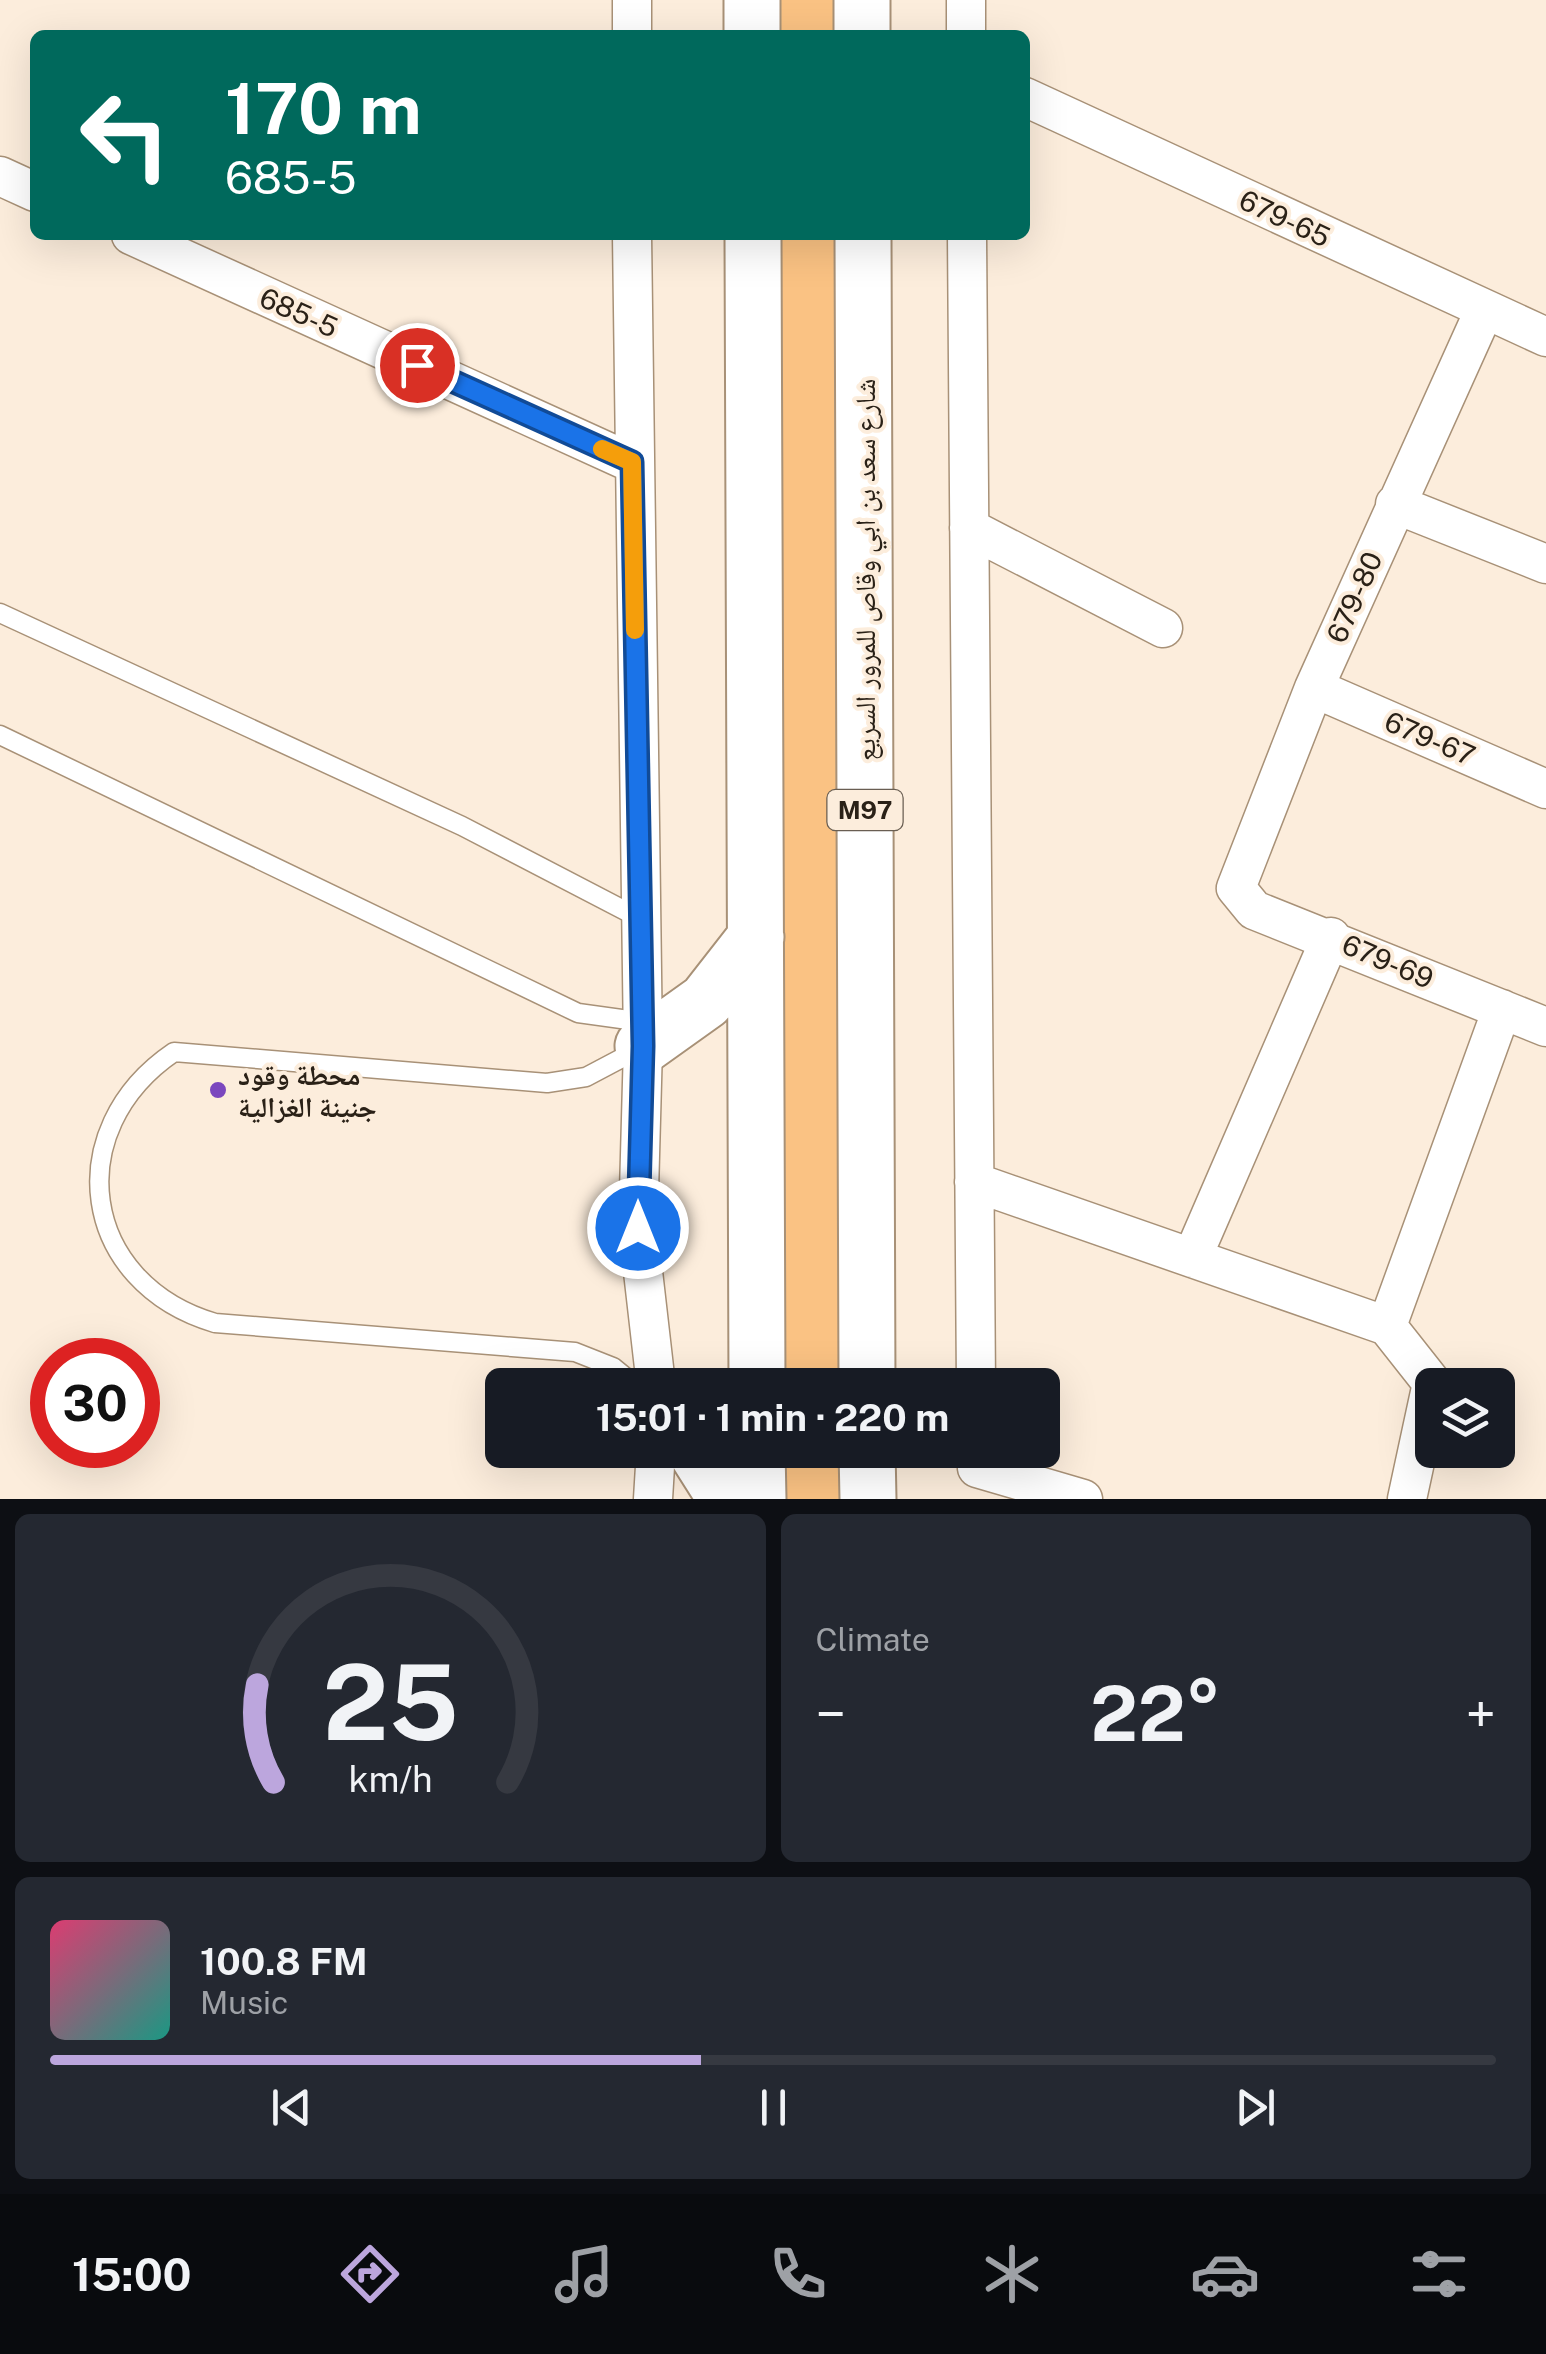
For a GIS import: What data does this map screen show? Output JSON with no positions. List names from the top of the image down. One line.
{"streets":{"highway":["شارع سعد بن ابي وقاص للمرور السريع","M97"],"street":["679-65","685-5","679-80","679-67","679-69"]},"crossings":[["679-65","679-80"],["679-80","679-67"],["679-80","679-69"]],"places":["محطة وقود جنينة الغزالية"],"page":{"turn":["170 m","685-5"],"limit":"30","trip":"15:01 · 1 min · 220 m","tile":"Climate","heat":["−","22°","+"],"song":["100.8 FM","Music"],"tabs":"15:00","gauge":["25","km/h"]}}
